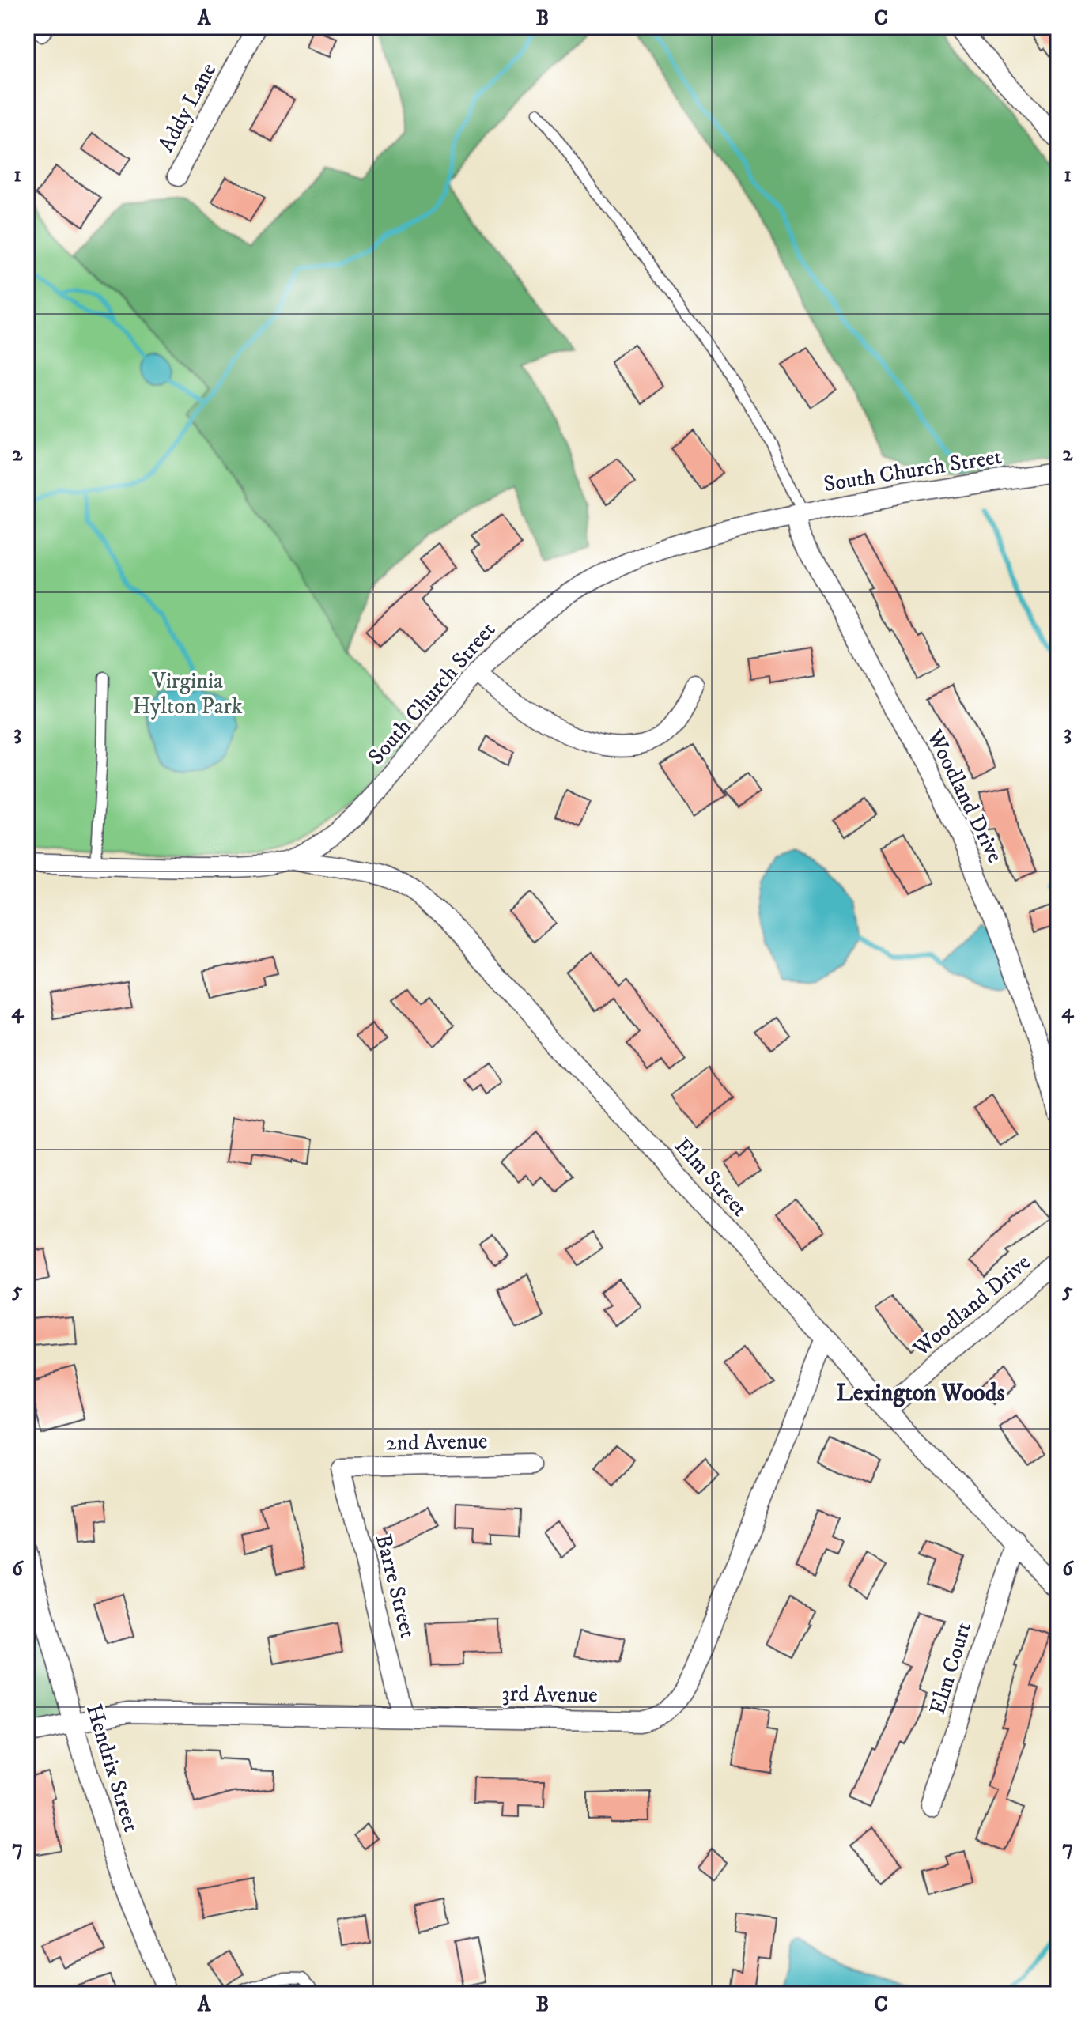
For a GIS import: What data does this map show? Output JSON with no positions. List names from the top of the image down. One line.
{"streets":{"street":["Addy Lane","South Church Street","Woodland Drive","Elm Street","2nd Avenue","Barre Street","Elm Court","3rd Avenue","Hendrix Street"]},"crossings":[["South Church Street","Woodland Drive"],["South Church Street","Elm Street"],["Woodland Drive","Elm Street"],["Elm Street","Elm Court"],["Elm Street","3rd Avenue"],["2nd Avenue","Barre Street"],["Barre Street","3rd Avenue"],["3rd Avenue","Hendrix Street"]],"districts":["Lexington Woods"],"parks":["Virginia Hylton Park"],"grid":{"columns":["A","B","C"],"rows":["1","2","3","4","5","6","7"]}}
